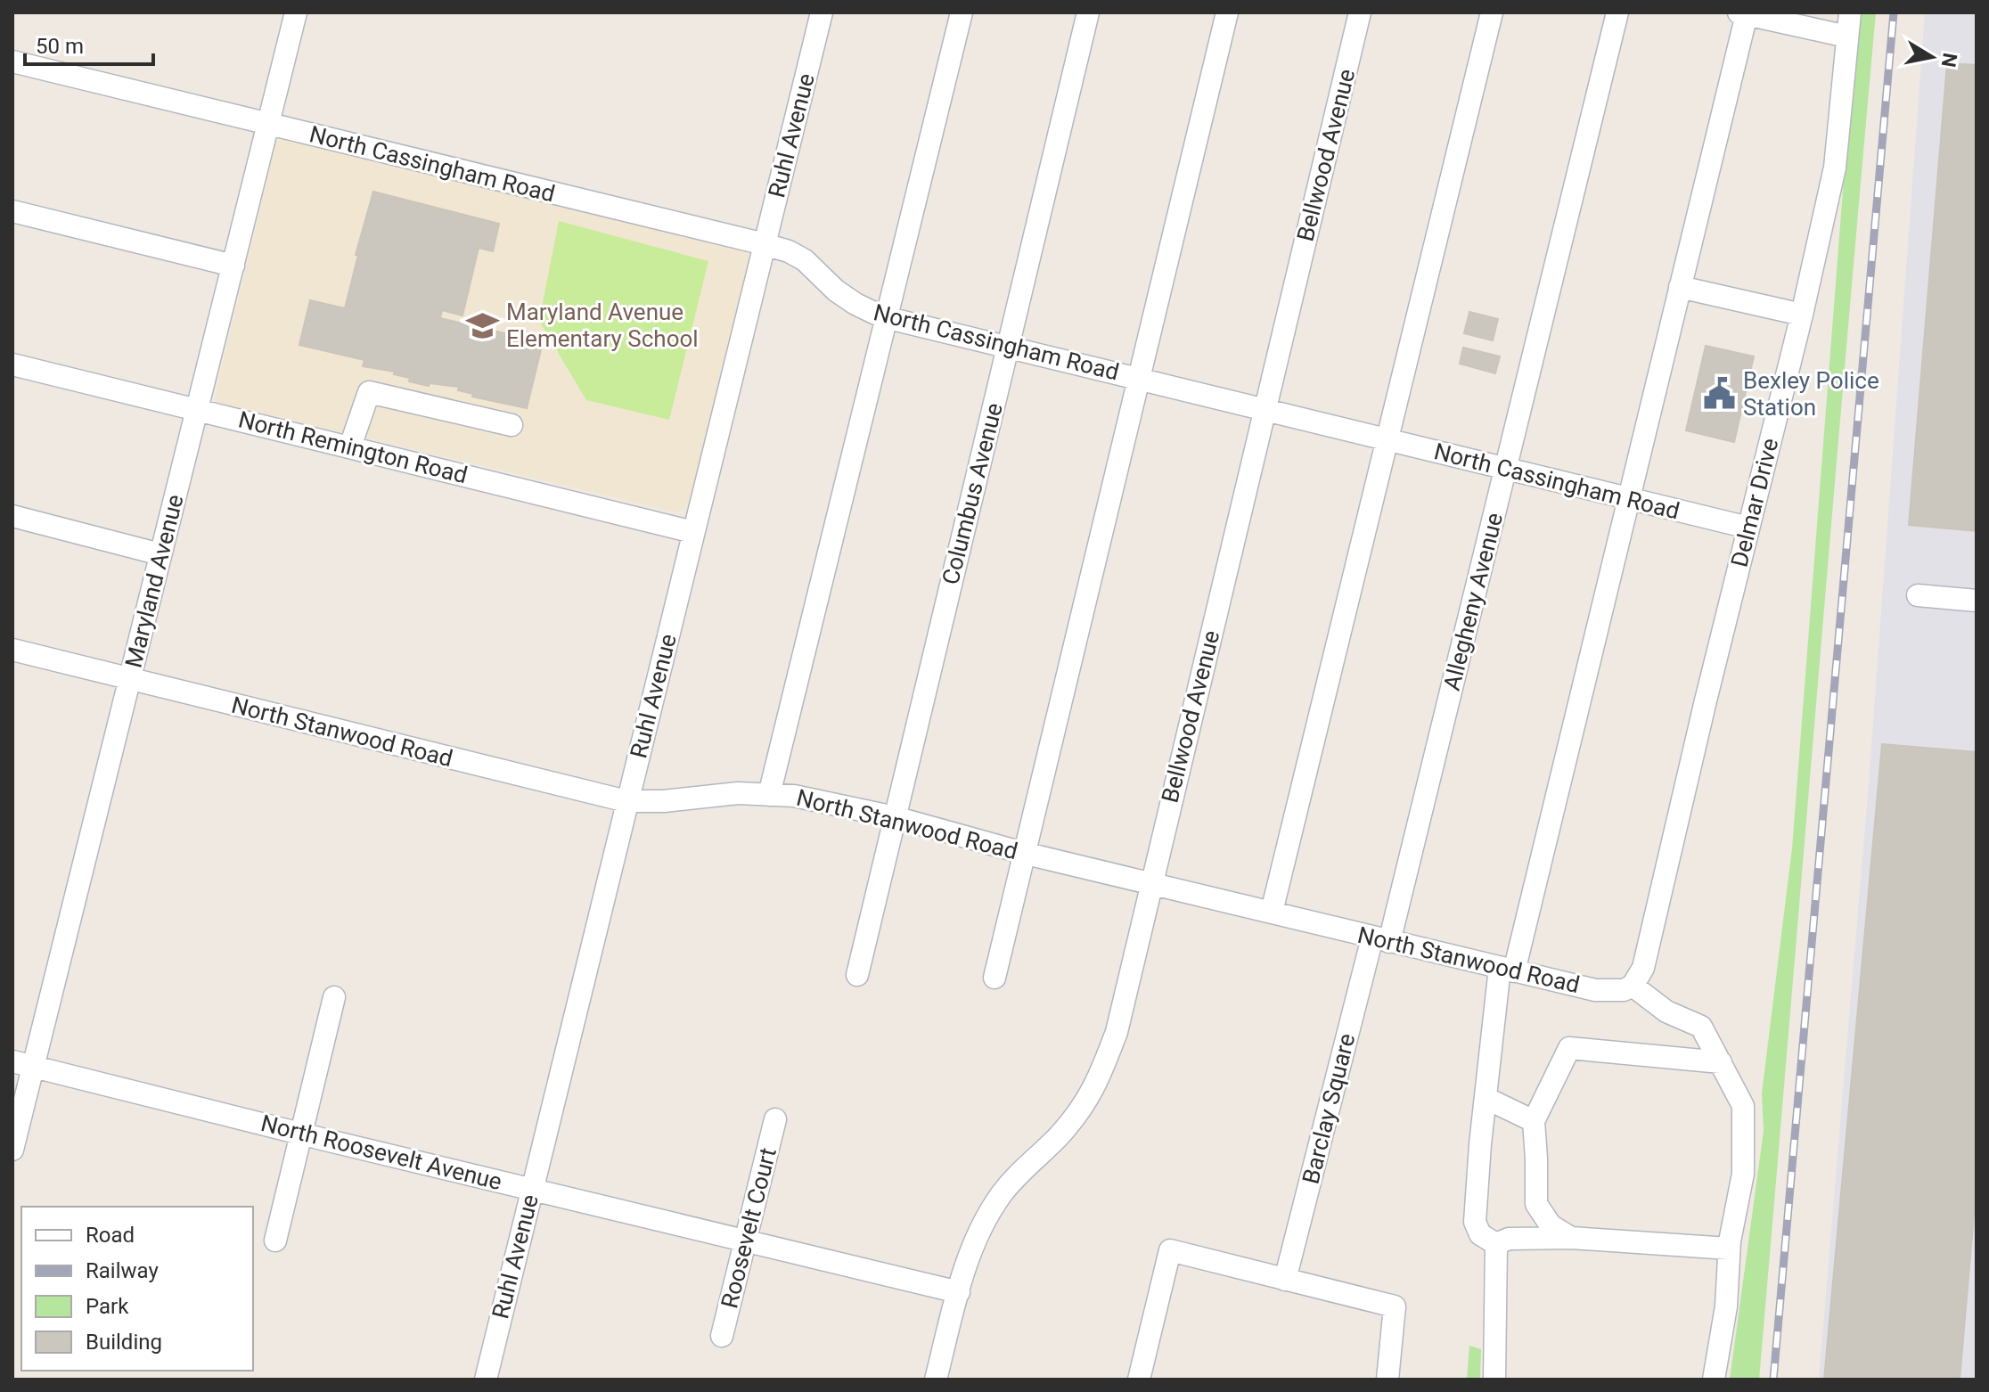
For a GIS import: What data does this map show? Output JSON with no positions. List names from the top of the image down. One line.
{"streets":{"street":["Ruhl Avenue","Bellwood Avenue","North Cassingham Road","North Remington Road","Columbus Avenue","Delmar Drive","Maryland Avenue","Allegheny Avenue","North Stanwood Road","Barclay Square","North Roosevelt Avenue","Roosevelt Court"]},"crossings":[["Ruhl Avenue","North Cassingham Road"],["Ruhl Avenue","North Remington Road"],["Ruhl Avenue","North Stanwood Road"],["Ruhl Avenue","North Roosevelt Avenue"],["Bellwood Avenue","North Cassingham Road"],["Bellwood Avenue","North Stanwood Road"],["Bellwood Avenue","North Roosevelt Avenue"],["North Cassingham Road","Columbus Avenue"],["North Cassingham Road","Delmar Drive"],["North Cassingham Road","Maryland Avenue"],["North Cassingham Road","Allegheny Avenue"],["North Remington Road","Maryland Avenue"],["Columbus Avenue","North Stanwood Road"],["Delmar Drive","North Stanwood Road"],["Maryland Avenue","North Stanwood Road"],["Maryland Avenue","North Roosevelt Avenue"],["Allegheny Avenue","North Stanwood Road"],["Allegheny Avenue","Barclay Square"],["North Stanwood Road","Barclay Square"],["North Roosevelt Avenue","Roosevelt Court"]],"places":{"school or university":["Maryland Avenue Elementary School"],"public building":["Bexley Police Station"]},"legend":["Road","Railway","Park","Building"],"scale_bar":"50 m","north":"right"}
